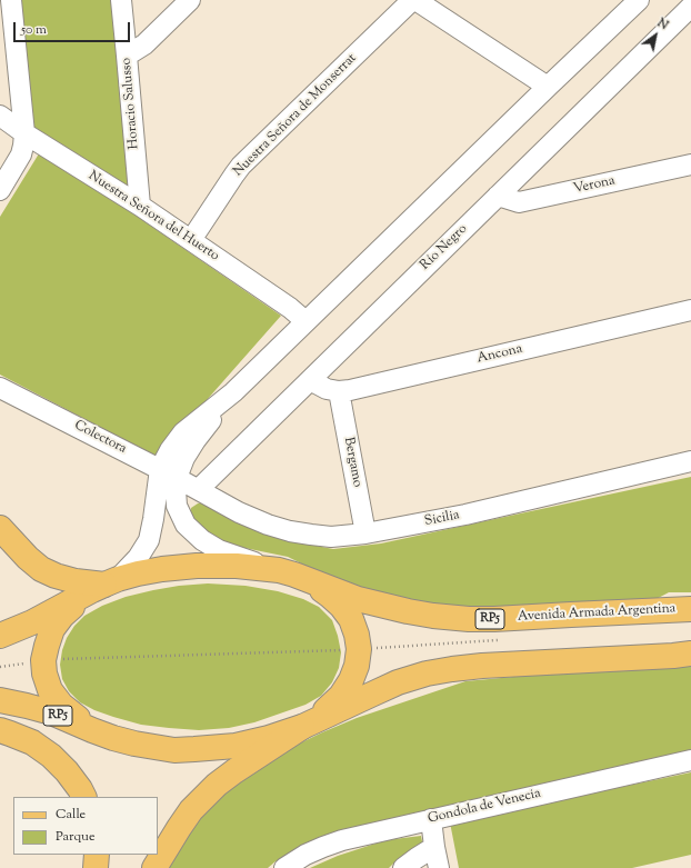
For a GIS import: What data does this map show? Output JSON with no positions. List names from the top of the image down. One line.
{"streets":{"main road":["Avenida Armada Argentina","RP5"],"street":["Horacio Salusso","Nuestra Señora de Monserrat","Verona","Nuestra Señora del Huerto","Río Negro","Ancona","Colectora","Bergamo","Sicilia","Gondola de Venecia"]},"crossings":[["Horacio Salusso","Nuestra Señora del Huerto"],["Nuestra Señora de Monserrat","Nuestra Señora del Huerto"],["Verona","Río Negro"],["Río Negro","Ancona"],["Río Negro","Colectora"],["Río Negro","Sicilia"],["Ancona","Bergamo"],["Colectora","Sicilia"],["Bergamo","Sicilia"]],"legend":["Calle","Parque"],"scale_bar":"50 m","north":"top right"}
